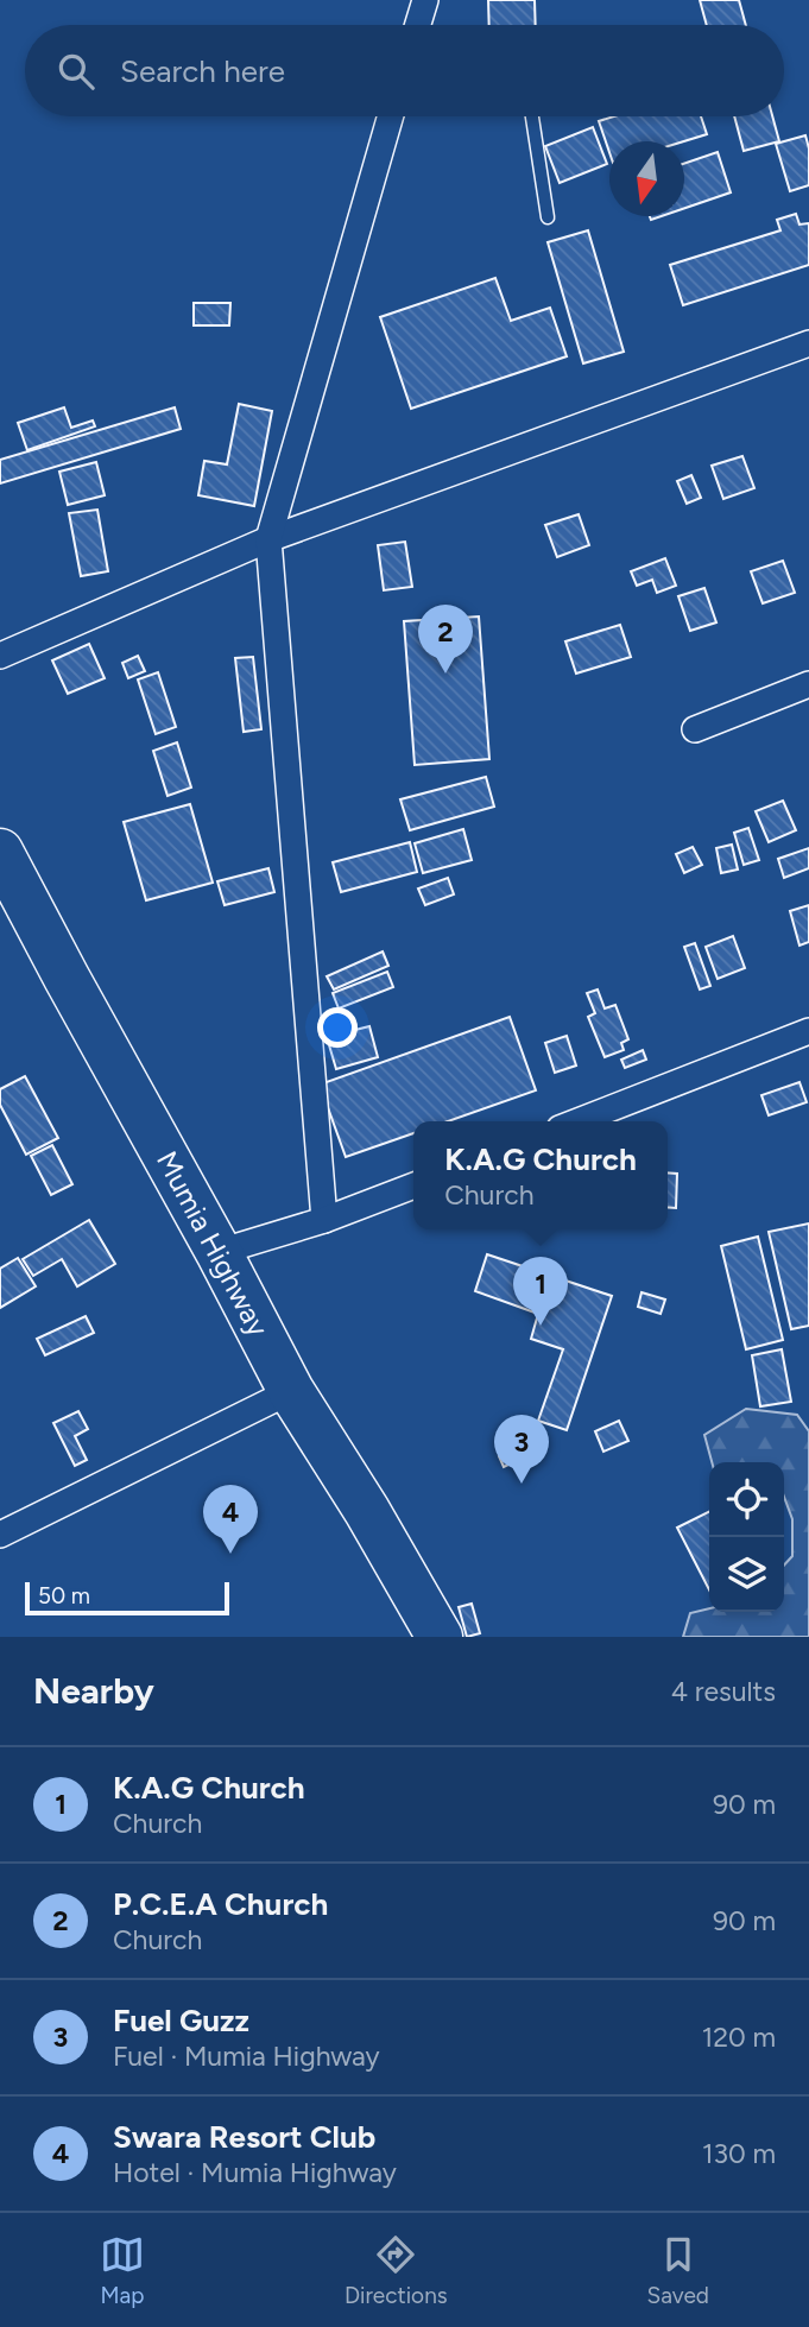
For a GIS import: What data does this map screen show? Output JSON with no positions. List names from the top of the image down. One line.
{"streets":{"highway":["Mumia Highway"]},"scale_bar":"50 m","north":"bottom","page":{"search":"Search here","pins":["2","1","3","4"],"popup":["K.A.G Church","Church"],"scale":"50 m","heading":["Nearby","4 results"],"list":[{"mark":"1","name":"K.A.G Church","note":"Church","value":"90 m"},{"mark":"2","name":"P.C.E.A Church","note":"Church","value":"90 m"},{"mark":"3","name":"Fuel Guzz","note":"Fuel · Mumia Highway","value":"120 m"},{"mark":"4","name":"Swara Resort Club","note":"Hotel · Mumia Highway","value":"130 m"}],"nav":["Map","Directions","Saved"]}}
